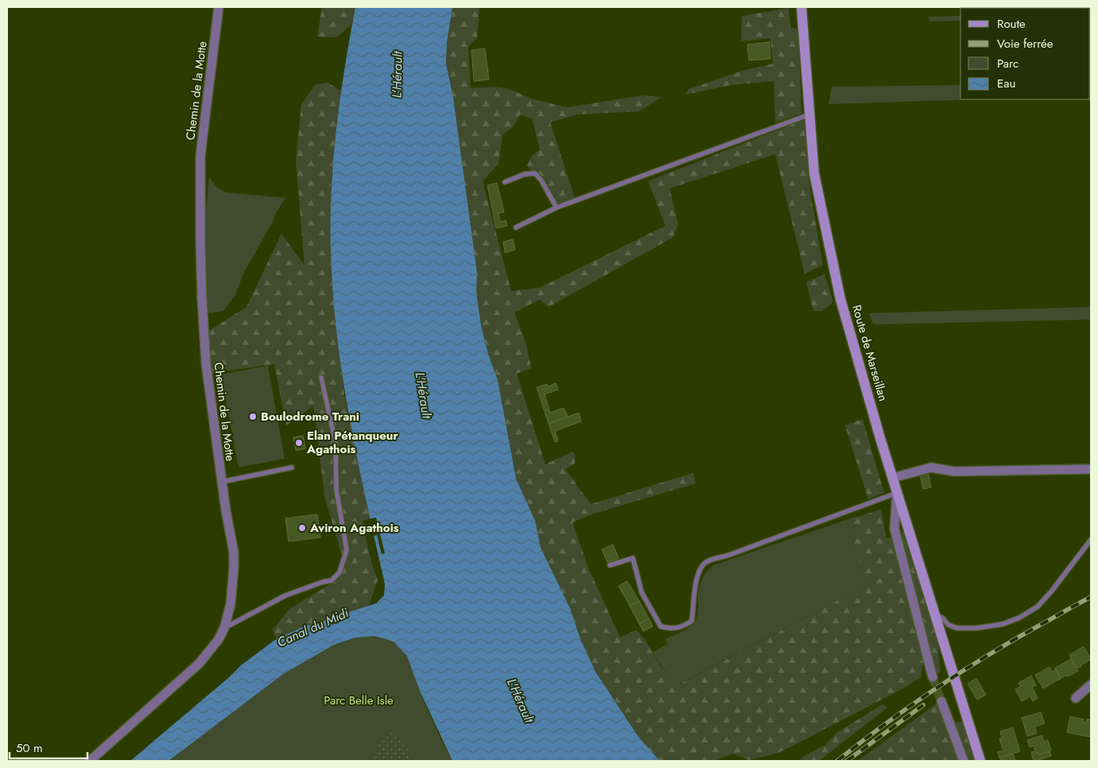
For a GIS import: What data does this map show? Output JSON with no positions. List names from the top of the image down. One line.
{"streets":{"main road":["Route de Marseillan"],"street":["Chemin de la Motte"]},"water":["L'Hérault","Canal du Midi"],"parks":["Parc Belle Isle"],"places":["Boulodrome Trani","Elan Pétanqueur Agathois","Aviron Agathois"],"legend":["Route","Voie ferrée","Parc","Eau"],"scale_bar":"50 m"}
